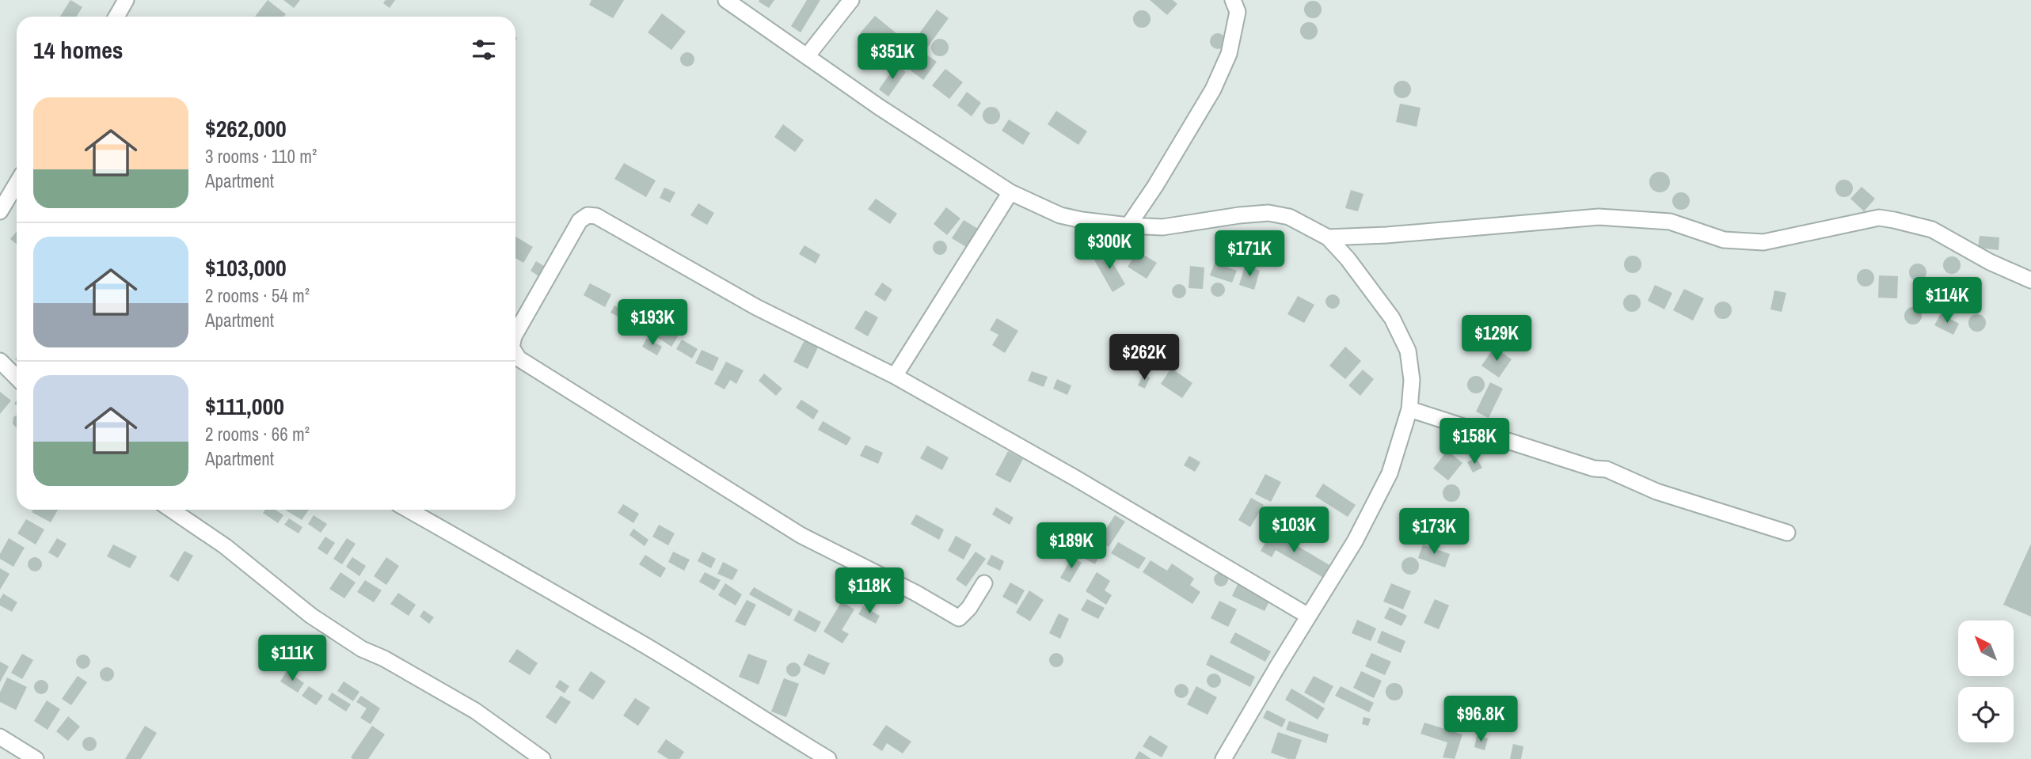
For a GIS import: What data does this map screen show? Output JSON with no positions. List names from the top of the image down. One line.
{"north":"top left","page":{"heading":"14 homes","price":["$351K","$300K","$171K","$114K","$193K","$129K","$262K","$158K","$103K","$173K","$189K","$118K","$111K","$96.8K"],"list":[{"name":"$262,000","note":"3 rooms · 110 m² · Apartment"},{"name":"$103,000","note":"2 rooms · 54 m² · Apartment"},{"name":"$111,000","note":"2 rooms · 66 m² · Apartment"}]}}
